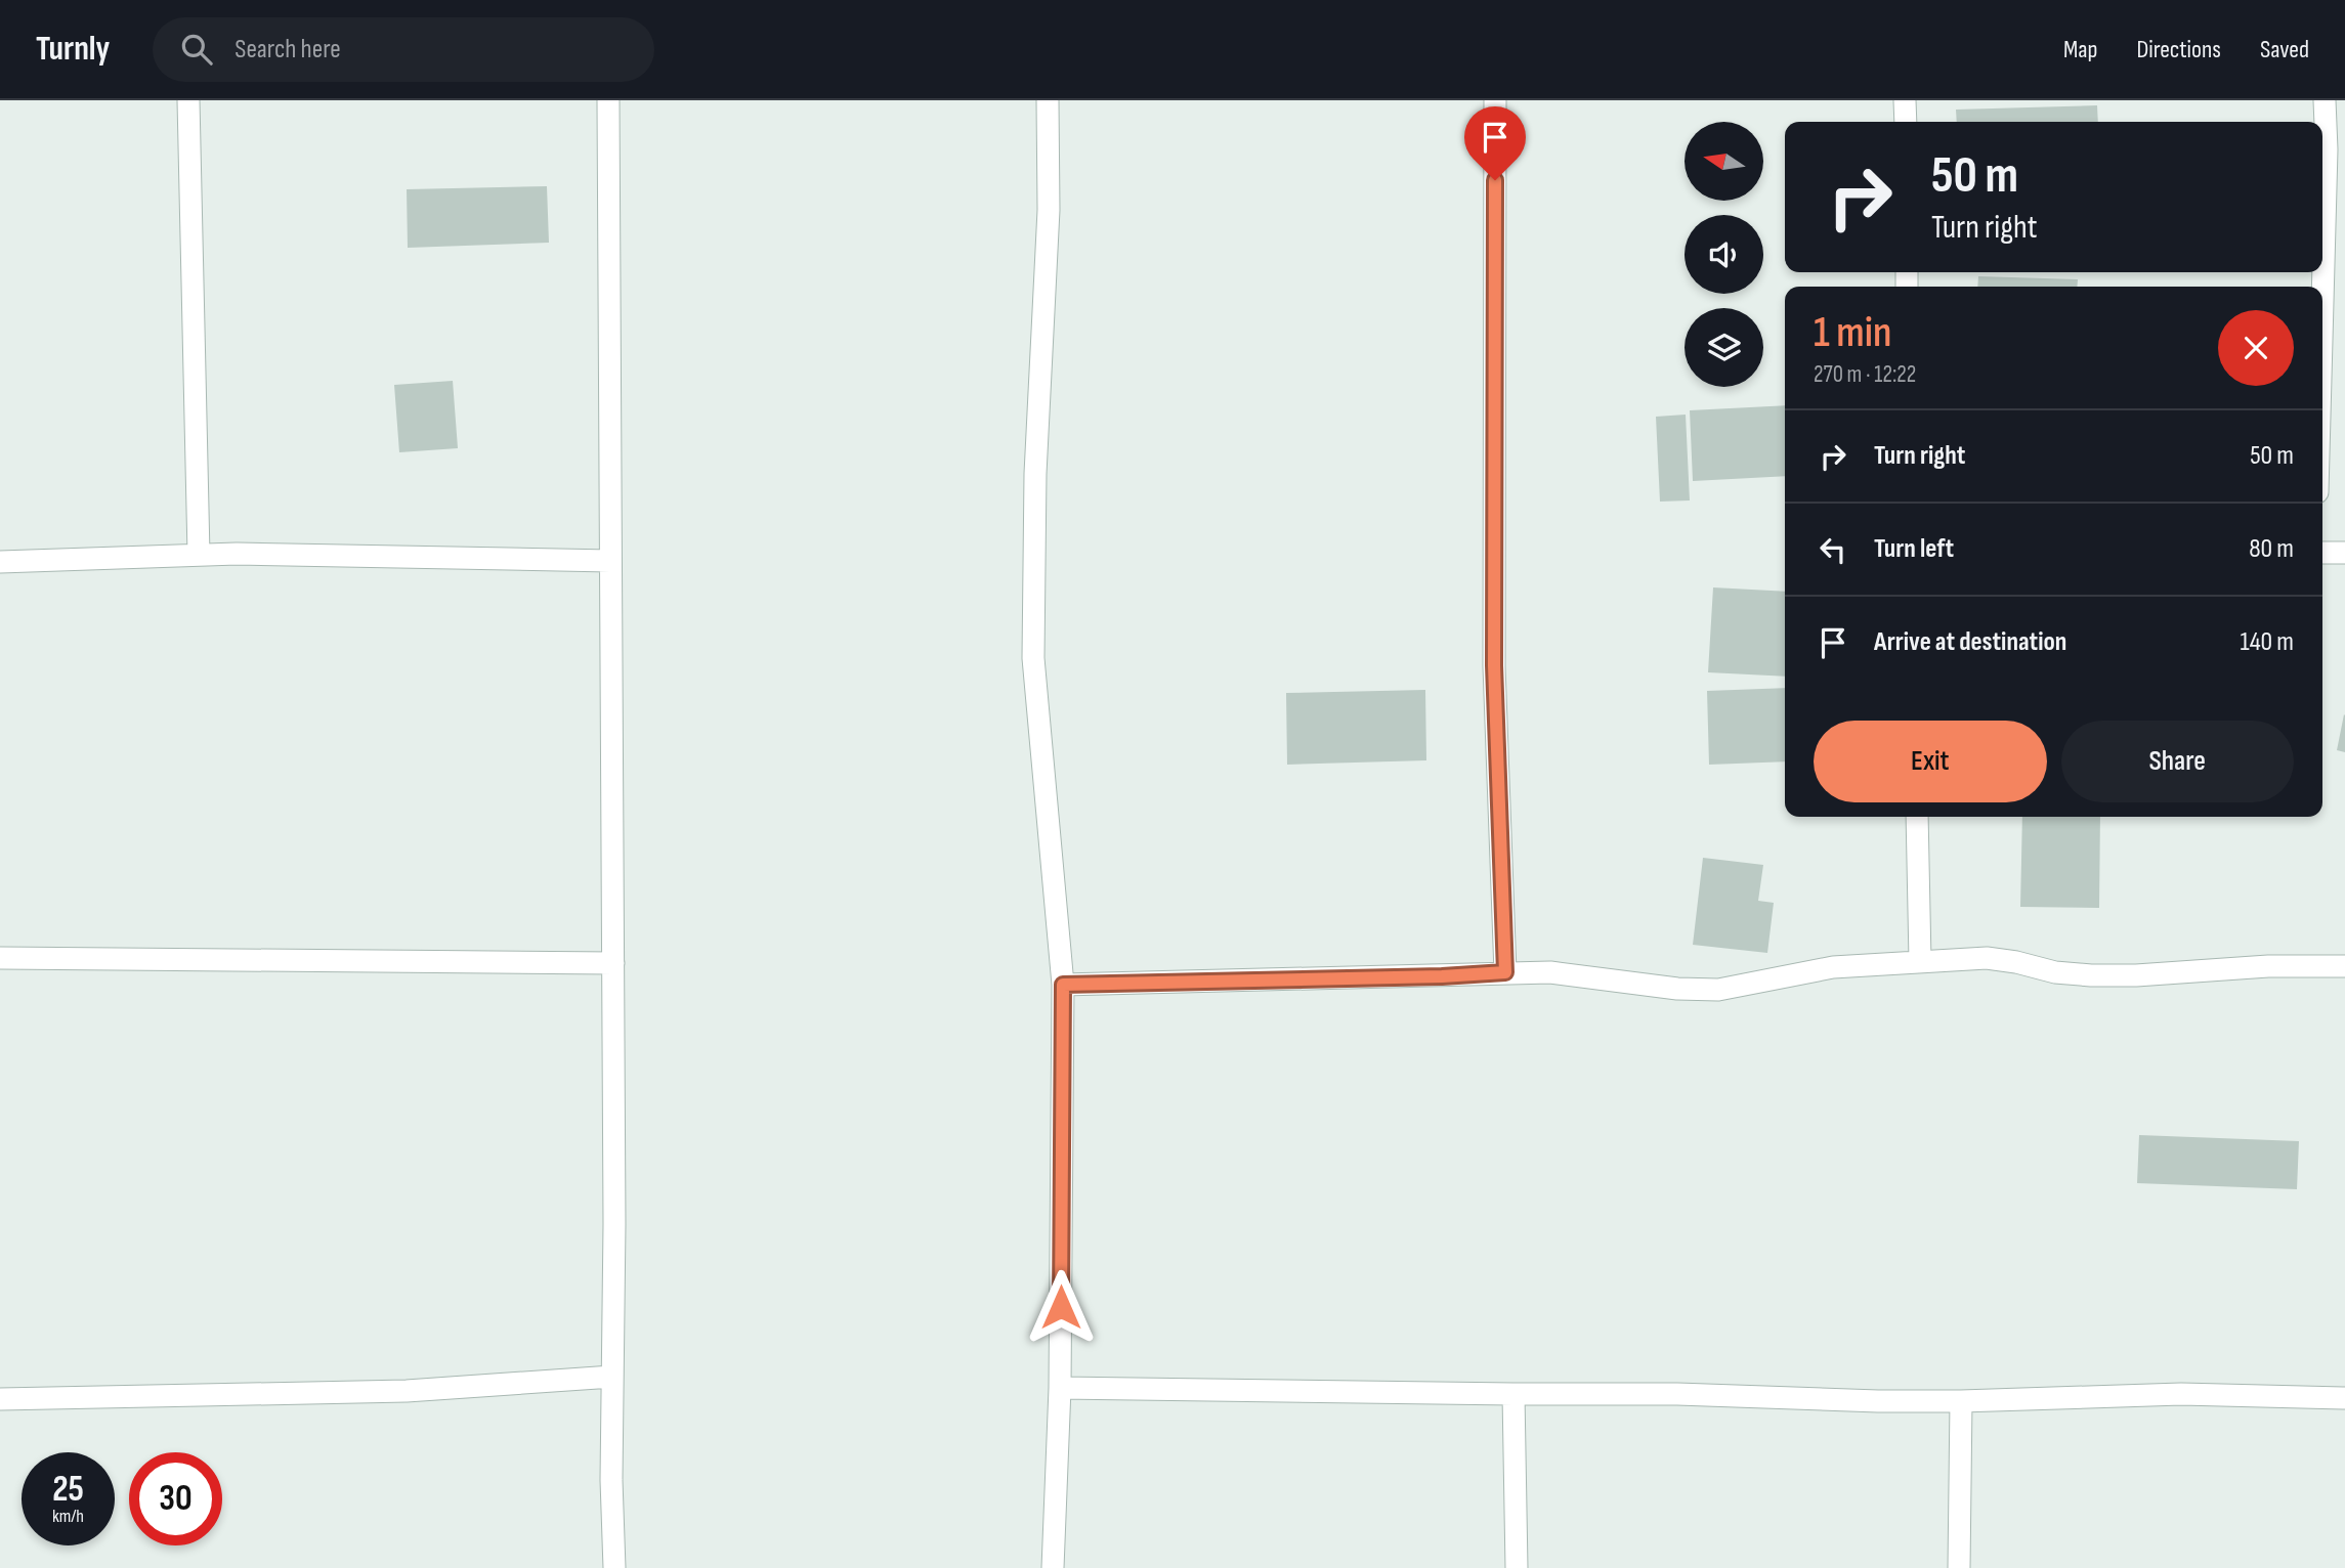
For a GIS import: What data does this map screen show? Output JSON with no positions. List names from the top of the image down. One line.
{"north":"left","page":{"header":"Turnly","search":"Search here","nav":["Map","Directions","Saved"],"turn":["50 m","Turn right"],"heading":["1 min","270 m · 12:22"],"list":[{"name":"Turn right","value":"50 m"},{"name":"Turn left","value":"80 m"},{"name":"Arrive at destination","value":"140 m"}],"buttons":["Exit","Share"],"speed":"25 km/h","limit":"30"}}
